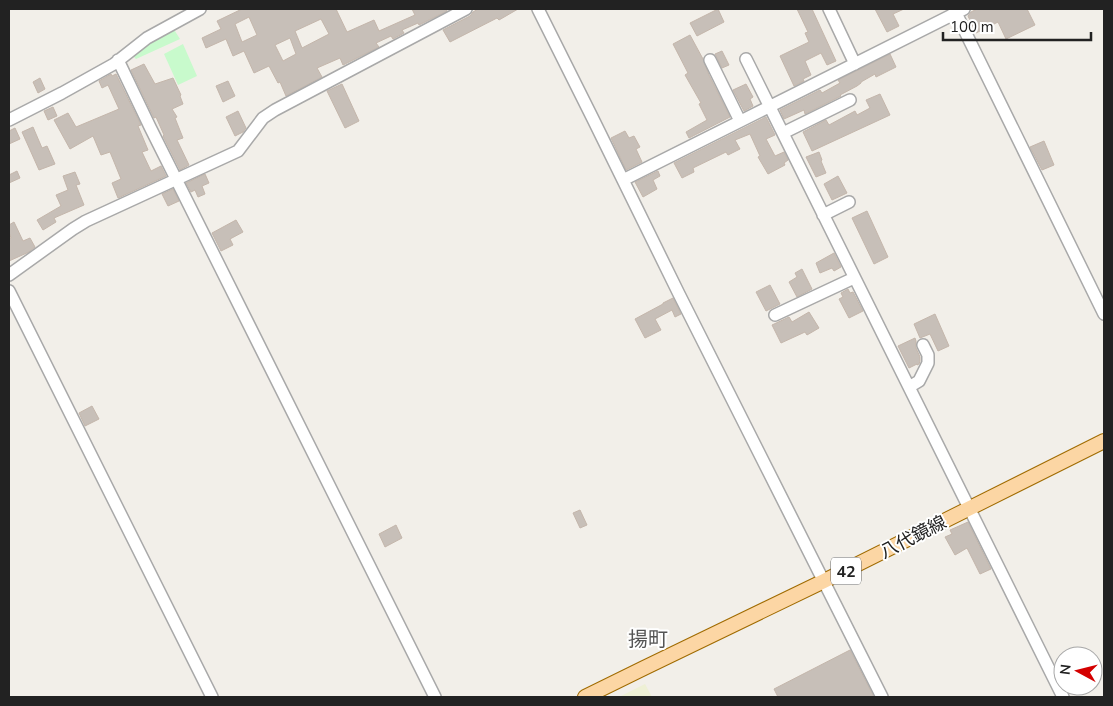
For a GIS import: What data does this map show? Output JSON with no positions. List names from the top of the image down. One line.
{"streets":{"main road":["八代鏡線","42"]},"districts":["揚町"],"scale_bar":"100 m","north":"left"}
